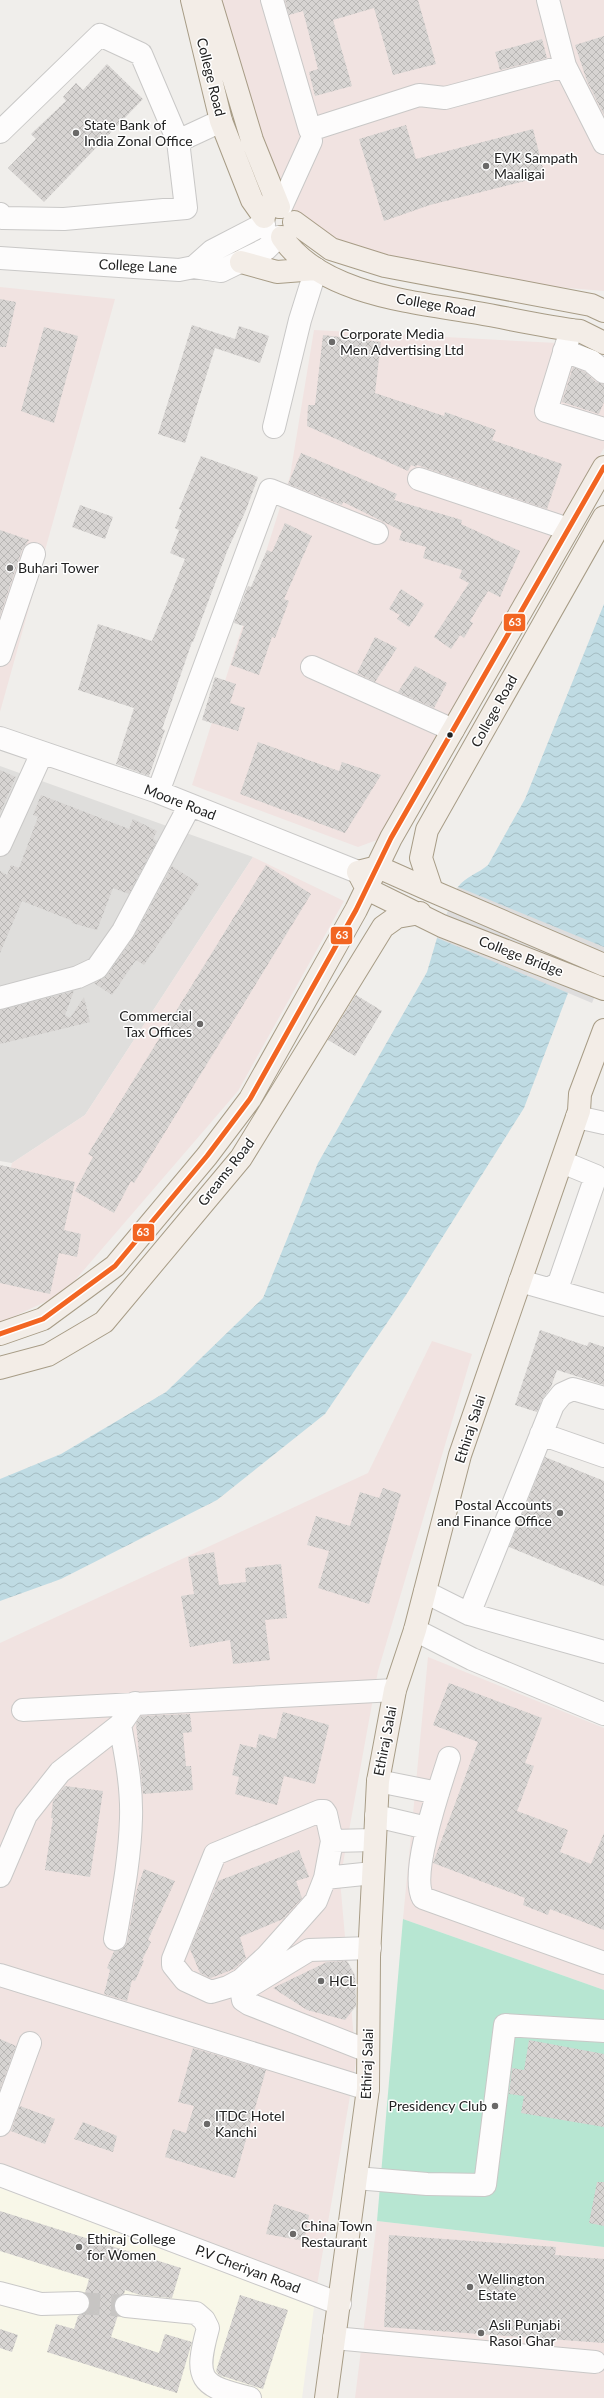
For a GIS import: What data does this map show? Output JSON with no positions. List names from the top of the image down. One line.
{"streets":{"main road":["College Road","College Bridge","Greams Road","Ethiraj Salai"],"street":["College Lane","Moore Road","P.V Cheriyan Road"]},"crossings":[["College Road","College Lane"],["College Road","Moore Road"],["College Road","College Bridge"],["College Road","Greams Road"],["Moore Road","College Bridge"],["Moore Road","Greams Road"],["College Bridge","Greams Road"],["Ethiraj Salai","P.V Cheriyan Road"]],"places":["State Bank of India Zonal Office","EVK Sampath Maaligai","Corporate Media Men Advertising Ltd","Buhari Tower","Commercial Tax Offices","Postal Accounts and Finance Office","HCL","Presidency Club","ITDC Hotel Kanchi","China Town Restaurant","Ethiraj College for Women","Wellington Estate","Asli Punjabi Rasoi Ghar"],"lines":["transit line 63"]}
